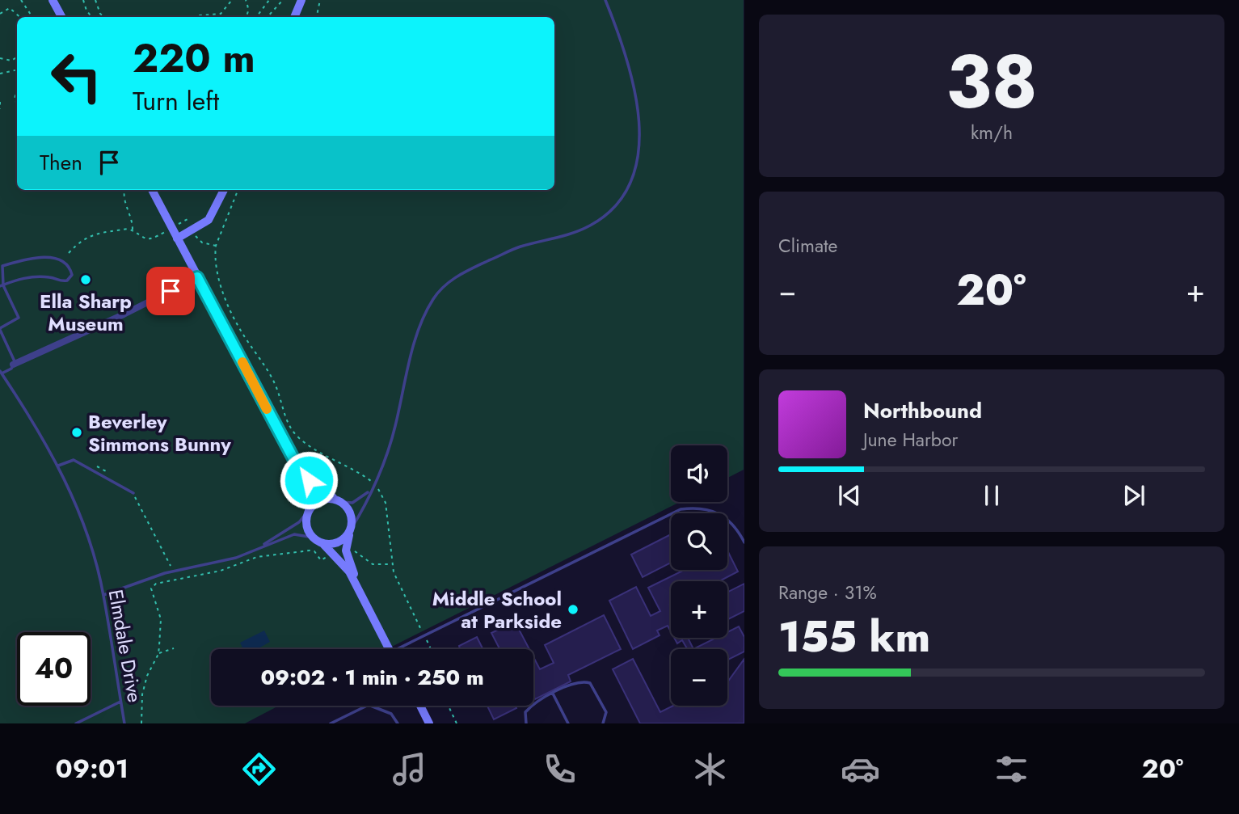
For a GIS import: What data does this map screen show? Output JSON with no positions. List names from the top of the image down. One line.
{"streets":{"lane":["Elmdale Drive"]},"places":["Ella Sharp Museum","Beverley Simmons Bunny","Middle School at Parkside"],"page":{"tile":[["38","km/h"],"Climate",["Range · 31%","155 km"]],"turn":["220 m","Turn left"],"then":"Then","heat":["−","20°","+"],"song":["Northbound","June Harbor"],"map_buttons":["+","−"],"limit":"40","trip":"09:02 · 1 min · 250 m","tabs":["09:01","20°"]}}
